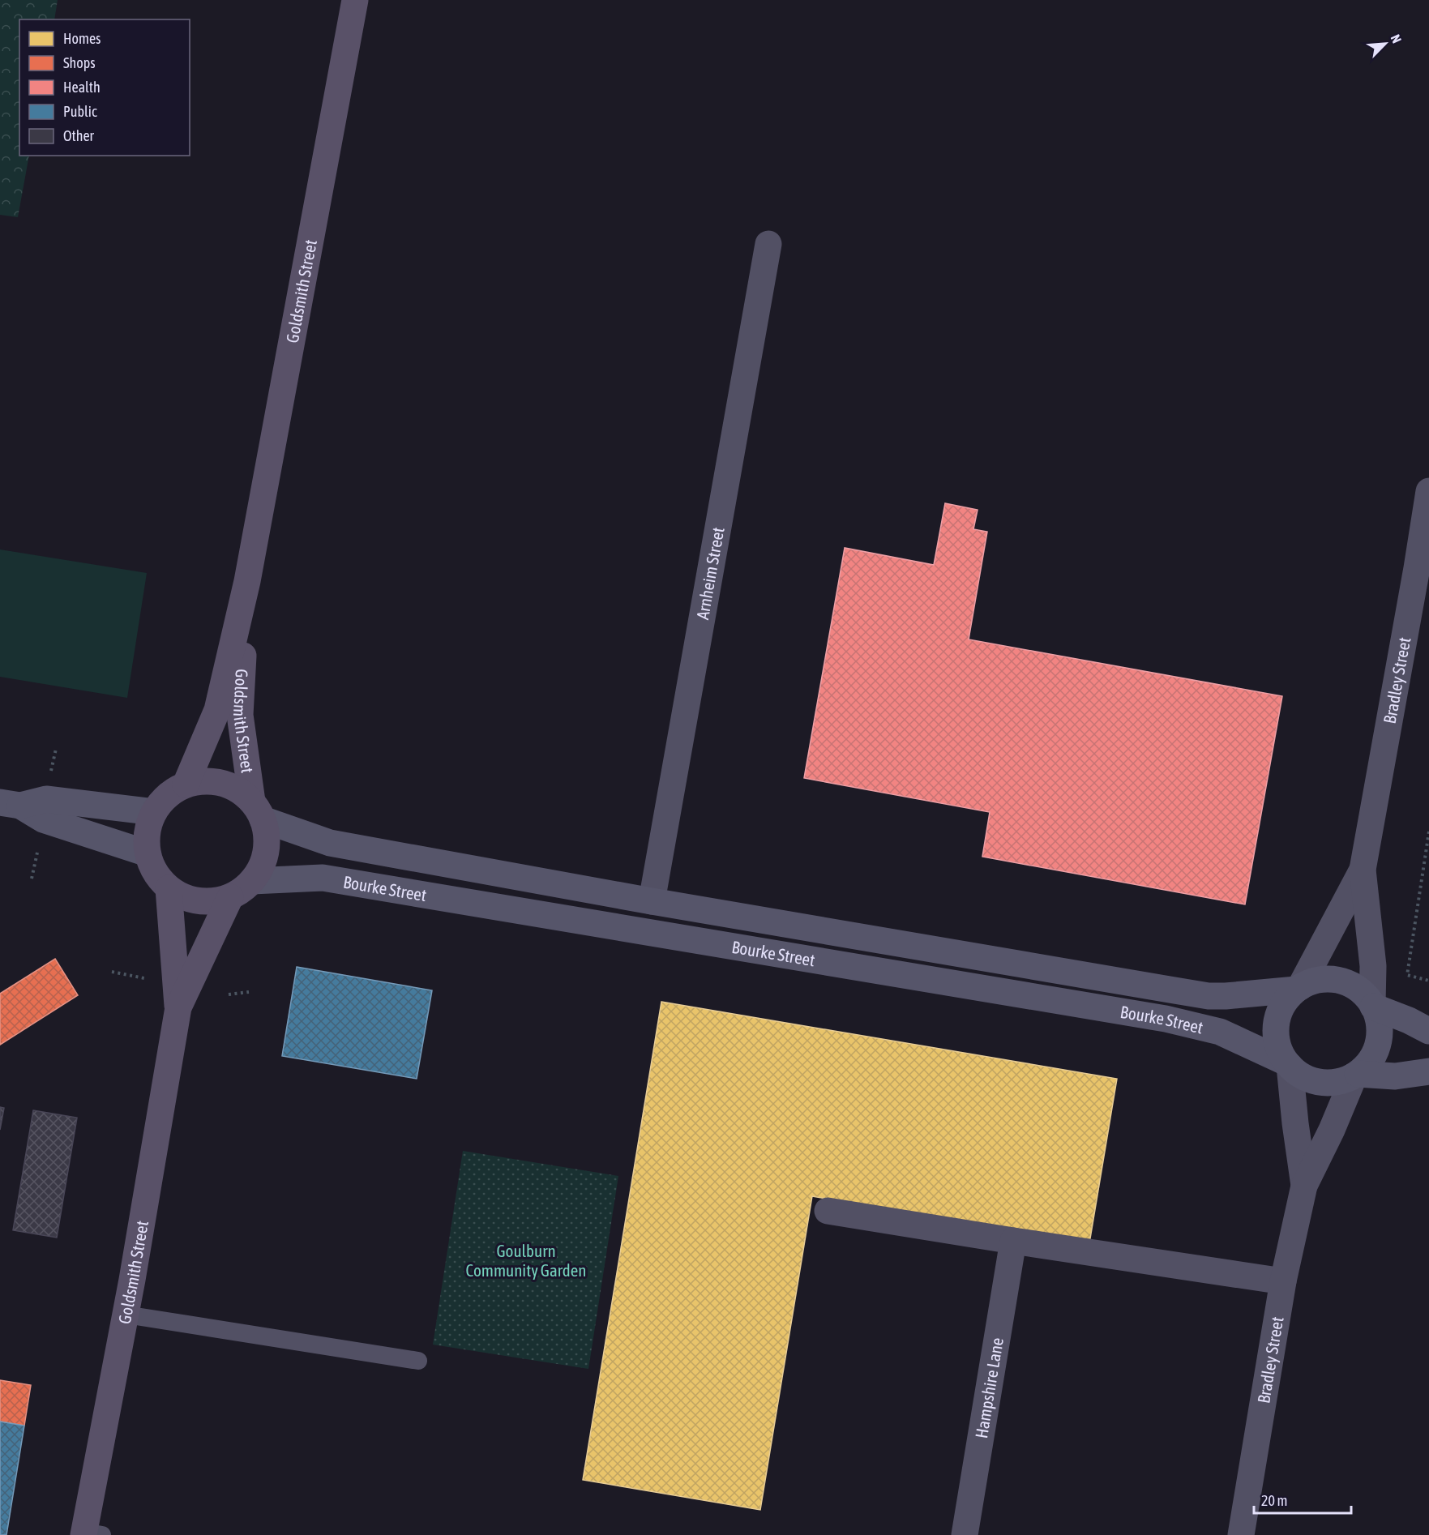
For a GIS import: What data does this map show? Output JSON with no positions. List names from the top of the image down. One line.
{"streets":{"main road":["Goldsmith Street","Bourke Street"],"street":["Arnheim Street","Bradley Street","Hampshire Lane"]},"crossings":[["Goldsmith Street","Bourke Street"],["Arnheim Street","Bourke Street"],["Bradley Street","Bourke Street"]],"parks":["Goulburn Community Garden"],"legend":["Homes","Shops","Health","Public","Other"],"scale_bar":"20 m","north":"top right"}
